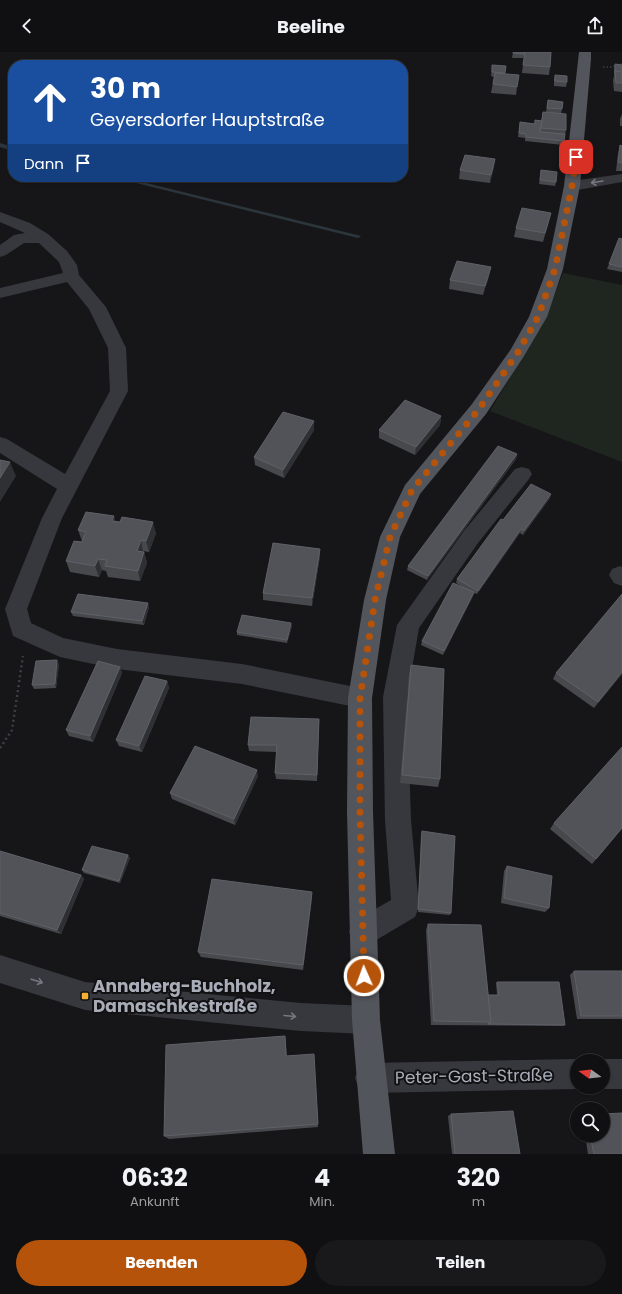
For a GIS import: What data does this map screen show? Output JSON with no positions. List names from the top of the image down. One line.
{"streets":{"street":["Peter-Gast-Straße"]},"places":{"transit":["Annaberg-Buchholz, Damaschkestraße"]},"north":"left","page":{"header":"Beeline","turn":["30 m","Geyersdorfer Hauptstraße"],"then":"Dann","eta":["06:32","Ankunft","4","Min.","320","m"],"buttons":["Beenden","Teilen"]}}
